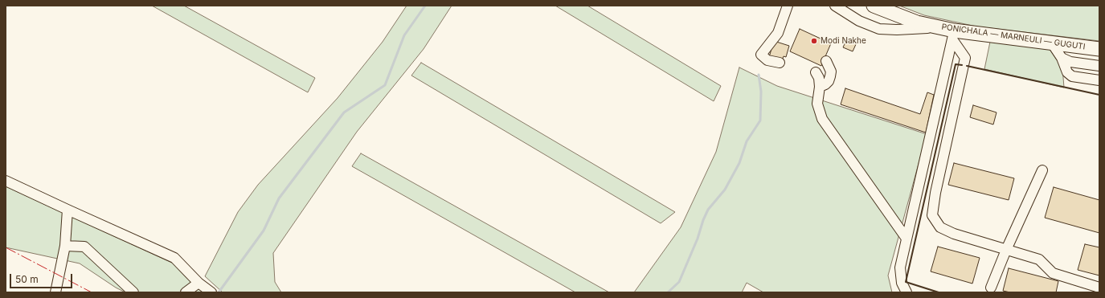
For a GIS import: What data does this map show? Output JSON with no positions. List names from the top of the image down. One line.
{"streets":{"highway":["PONICHALA — MARNEULI — GUGUTI"]},"places":["Modi Nakhe"],"scale_bar":"50 m"}
